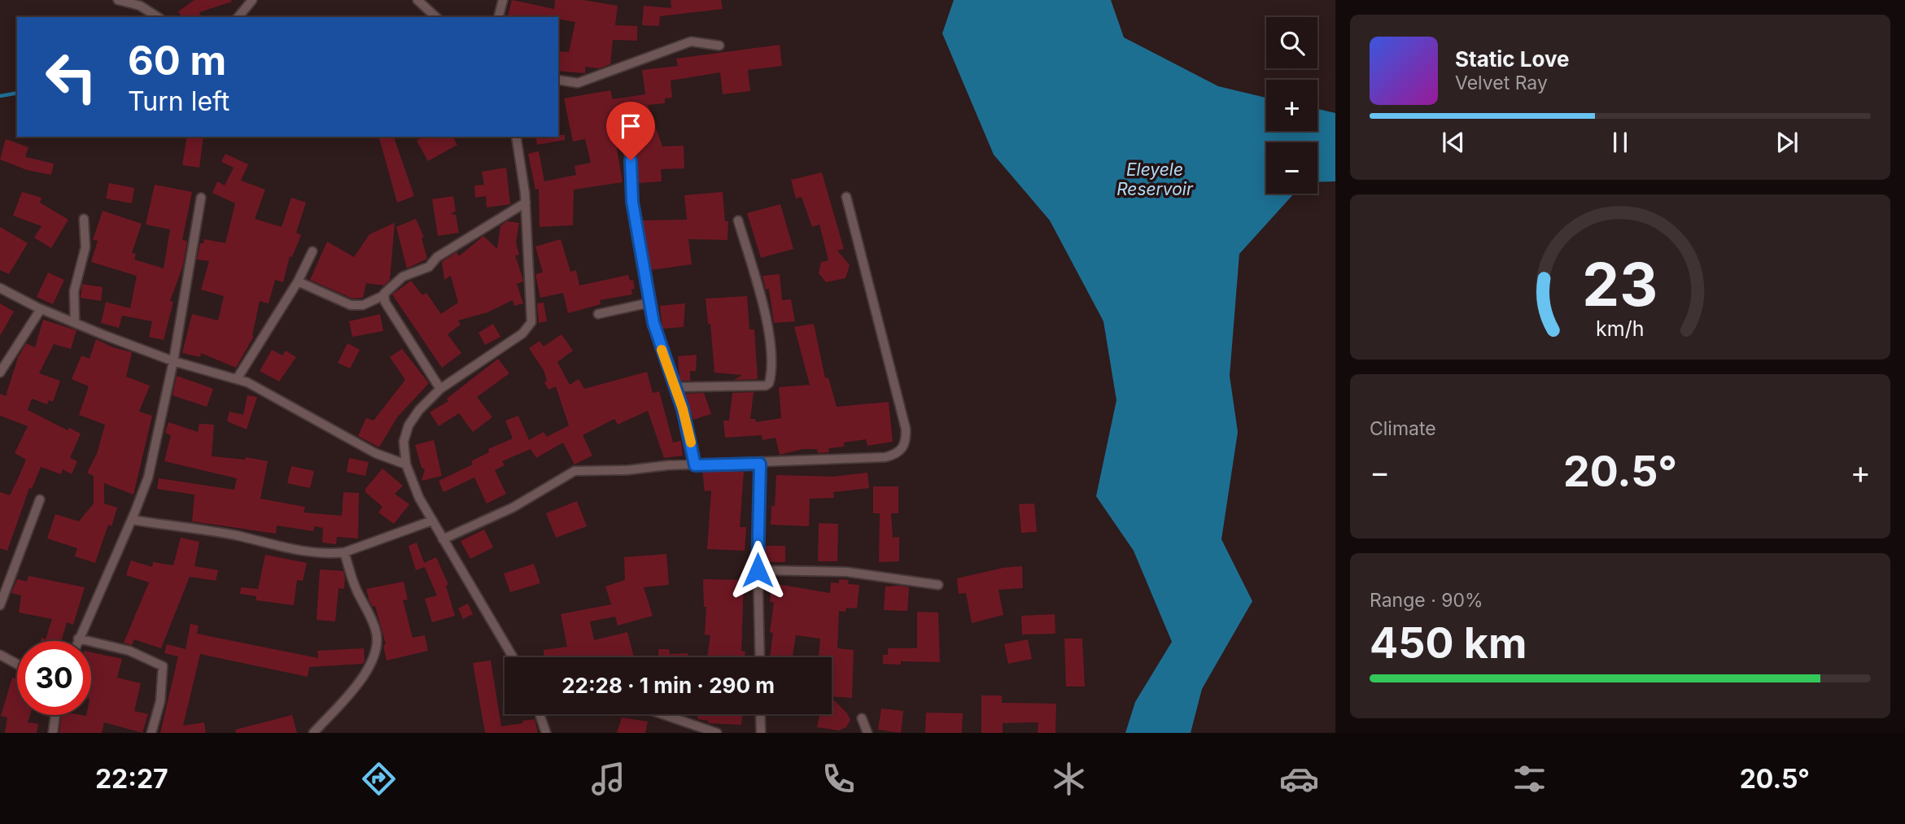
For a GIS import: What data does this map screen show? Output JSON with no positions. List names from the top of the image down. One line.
{"water":["Eleyele Reservoir"],"page":{"map_buttons":["+","−"],"turn":["60 m","Turn left"],"song":["Static Love","Velvet Ray"],"tile":["Climate",["Range · 90%","450 km"]],"heat":["−","20.5°","+"],"limit":"30","trip":"22:28 · 1 min · 290 m","tabs":["22:27","20.5°"],"gauge":["23","km/h"]}}
